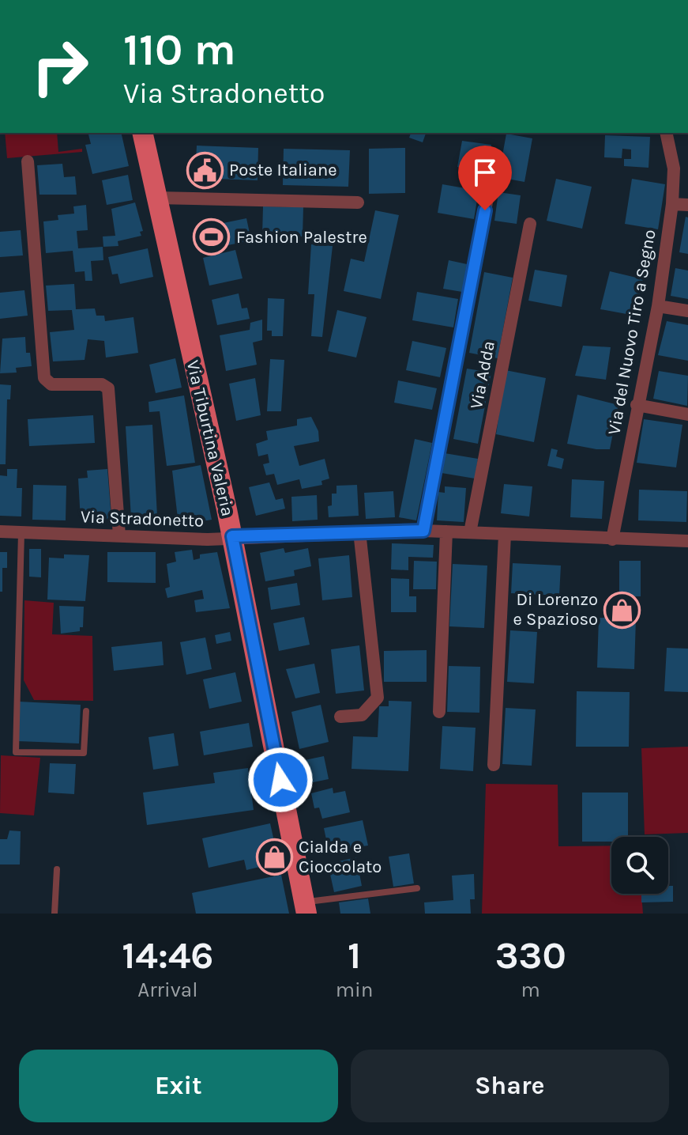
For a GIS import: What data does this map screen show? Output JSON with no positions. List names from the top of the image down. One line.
{"streets":{"main road":["Via Tiburtina Valeria"],"street":["Via del Nuovo Tiro a Segno","Via Adda","Via Stradonetto"]},"crossings":[["Via del Nuovo Tiro a Segno","Via Stradonetto"],["Via Adda","Via Stradonetto"],["Via Tiburtina Valeria","Via Stradonetto"]],"places":{"public building":["Poste Italiane"],"sports":["Fashion Palestre"],"shop":["Di Lorenzo e Spazioso","Cialda e Cioccolato"]},"page":{"turn":["110 m","Via Stradonetto"],"eta":["14:46","Arrival","1","min","330","m"],"buttons":["Exit","Share"]}}
